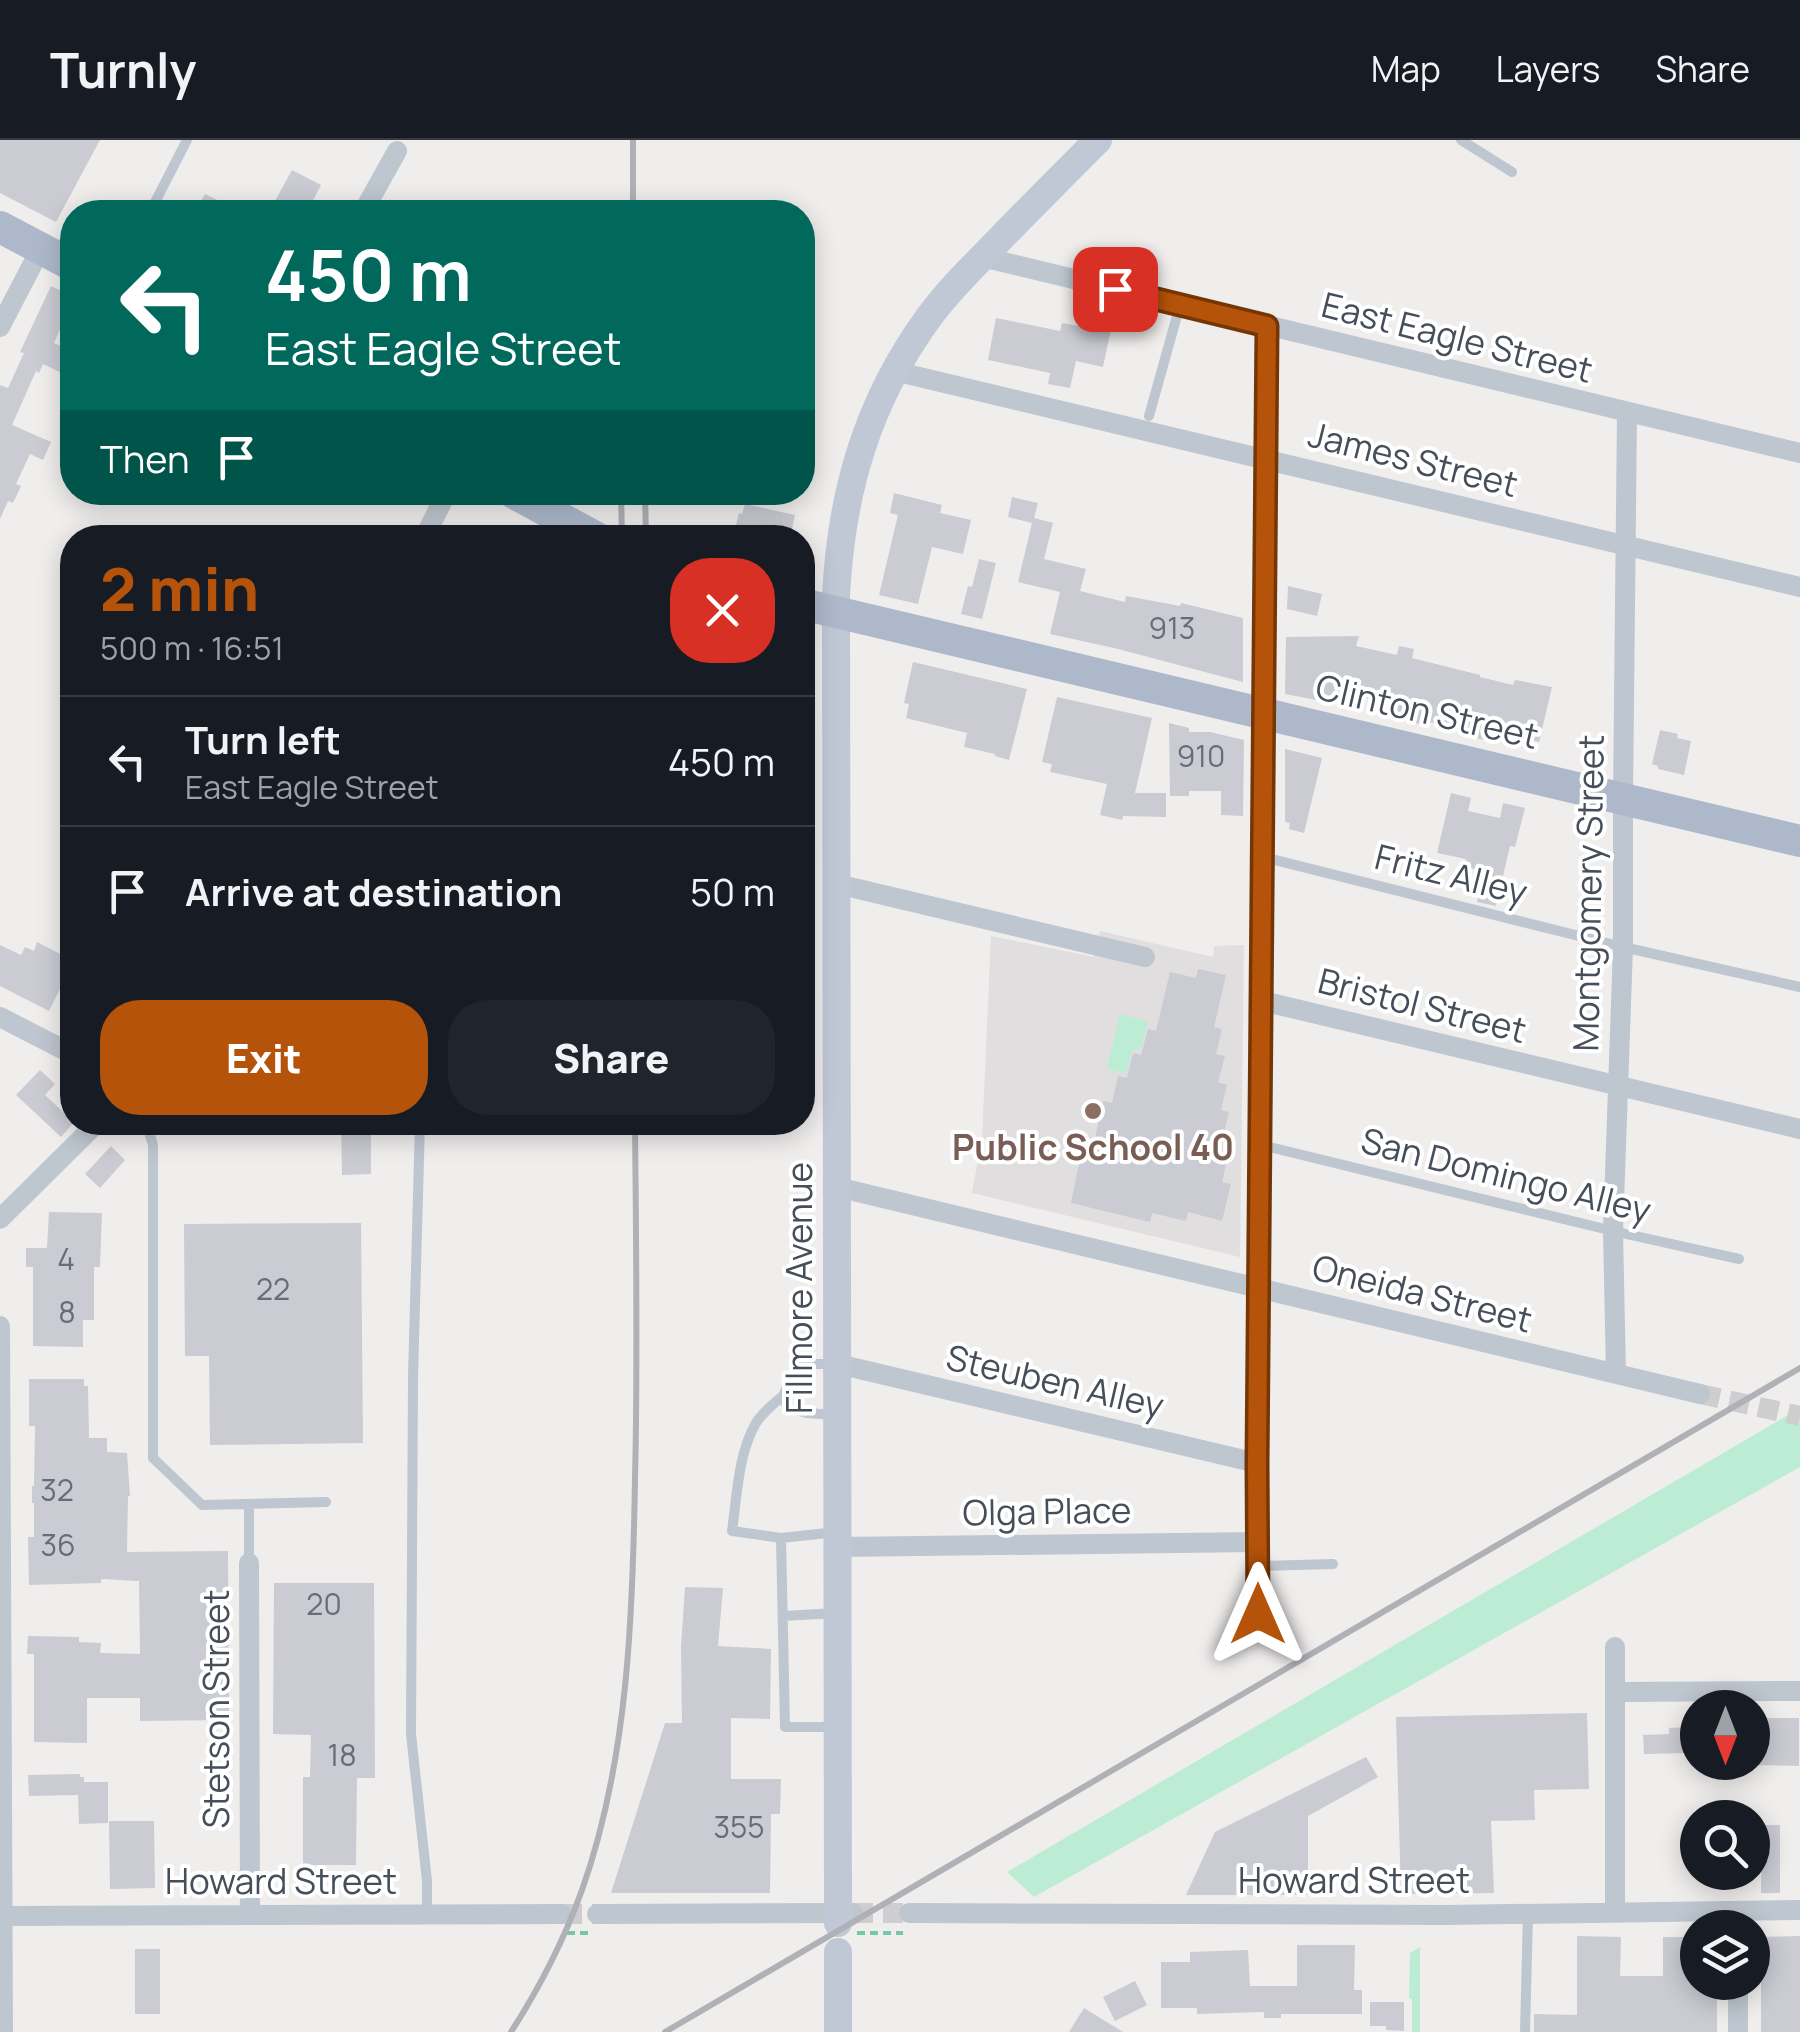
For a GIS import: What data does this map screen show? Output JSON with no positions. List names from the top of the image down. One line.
{"streets":{"main road":["Clinton Street"],"street":["East Eagle Street","James Street","Montgomery Street","Bristol Street","Fillmore Avenue","Oneida Street","Steuben Alley","Olga Place","Stetson Street","Howard Street"],"lane":["Fritz Alley","San Domingo Alley"]},"crossings":[["East Eagle Street","Montgomery Street"],["East Eagle Street","Fillmore Avenue"],["James Street","Montgomery Street"],["James Street","Fillmore Avenue"],["Clinton Street","Montgomery Street"],["Clinton Street","Fillmore Avenue"],["Fritz Alley","Montgomery Street"],["Montgomery Street","Bristol Street"],["Montgomery Street","San Domingo Alley"],["Montgomery Street","Oneida Street"],["Fillmore Avenue","Oneida Street"],["Fillmore Avenue","Steuben Alley"],["Fillmore Avenue","Olga Place"],["Stetson Street","Howard Street"]],"places":["Public School 40"],"house_numbers":["913","910","4","22","8","32","36","20","18","355"],"north":"bottom","page":{"header":"Turnly","nav":["Map","Layers","Share"],"turn":["450 m","East Eagle Street"],"then":"Then","heading":["2 min","500 m · 16:51"],"list":[{"name":"Turn left","note":"East Eagle Street","value":"450 m"},{"name":"Arrive at destination","value":"50 m"}],"buttons":["Exit","Share"]}}
